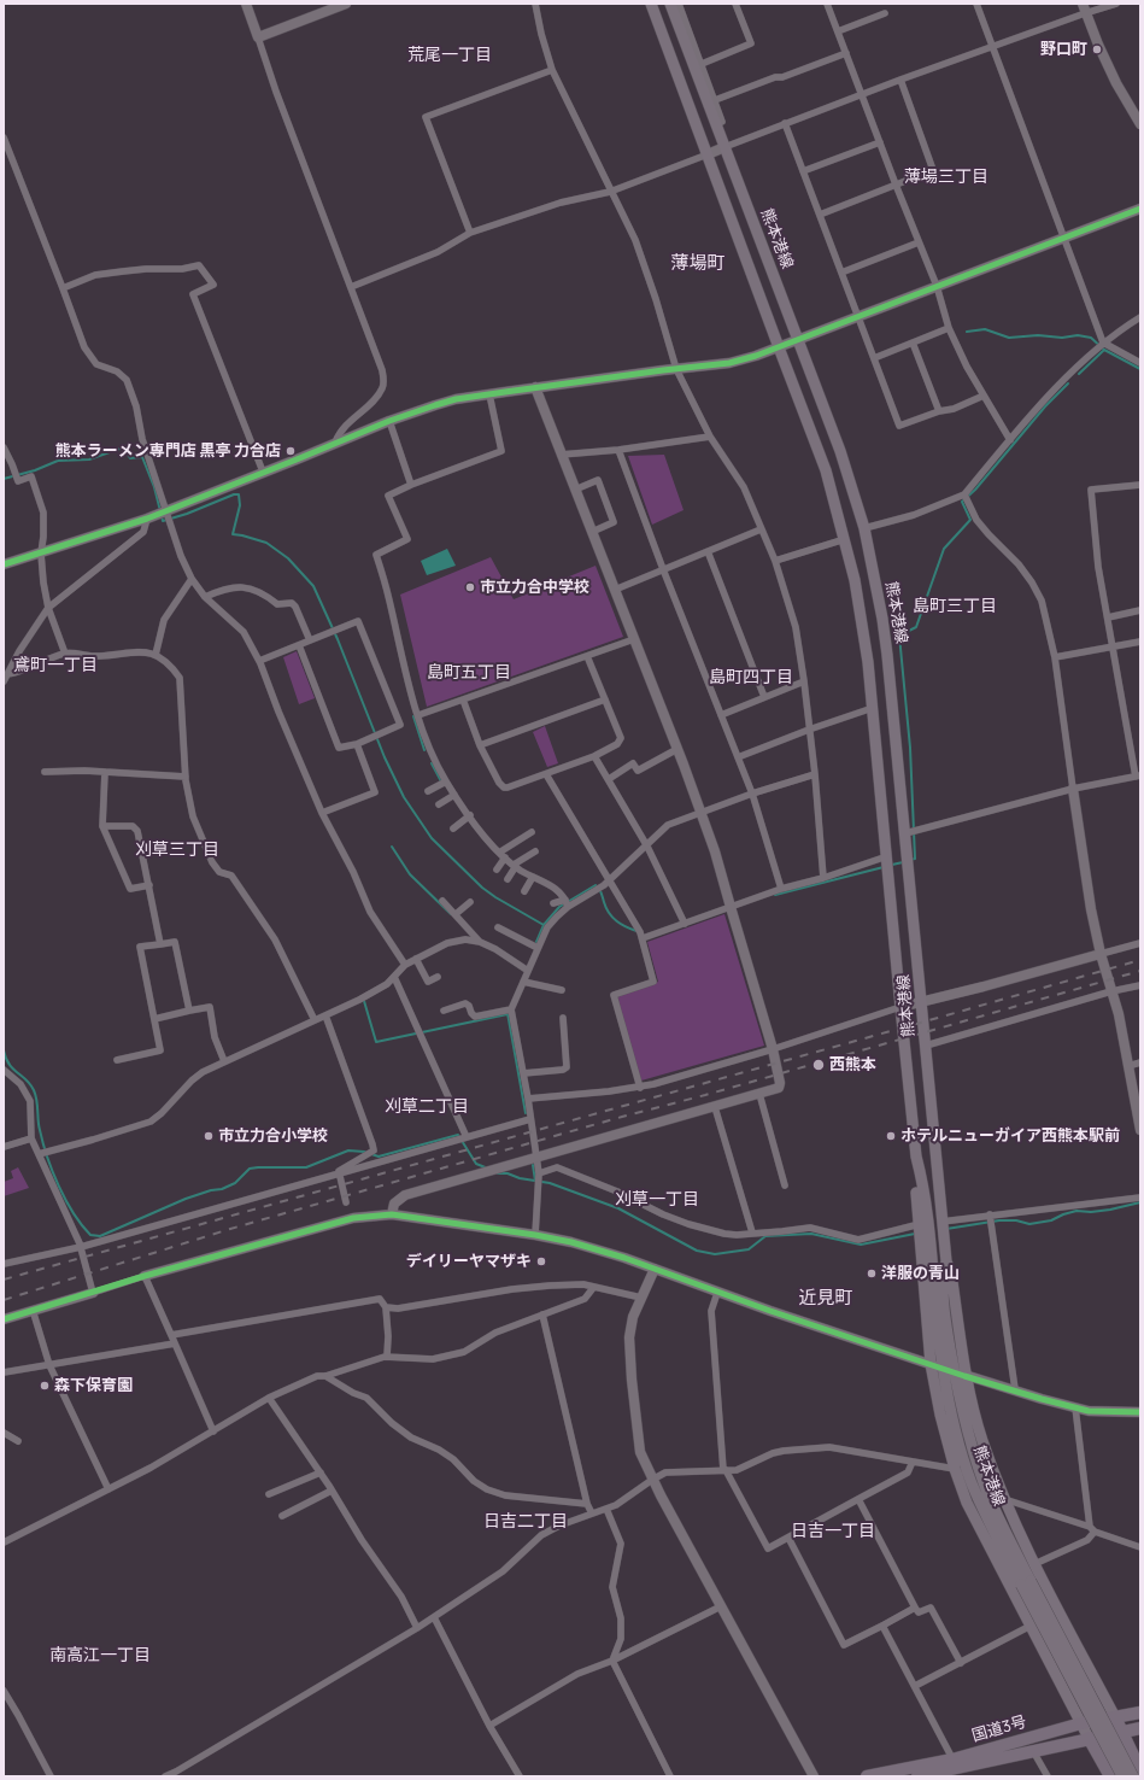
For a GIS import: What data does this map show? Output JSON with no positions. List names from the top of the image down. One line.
{"streets":{"highway":["国道3号"],"main road":["熊本港線"]},"crossings":[["熊本港線","国道3号"]],"districts":["荒尾一丁目","薄場三丁目","薄場町","島町三丁目","鳶町一丁目","島町五丁目","島町四丁目","刈草三丁目","刈草二丁目","刈草一丁目","近見町","日吉二丁目","日吉一丁目","南高江一丁目"],"places":["野口町","熊本ラーメン専門店 黒亭 力合店","市立力合中学校","西熊本","市立力合小学校","ホテルニューガイア西熊本駅前","デイリーヤマザキ","洋服の青山","森下保育園"]}
